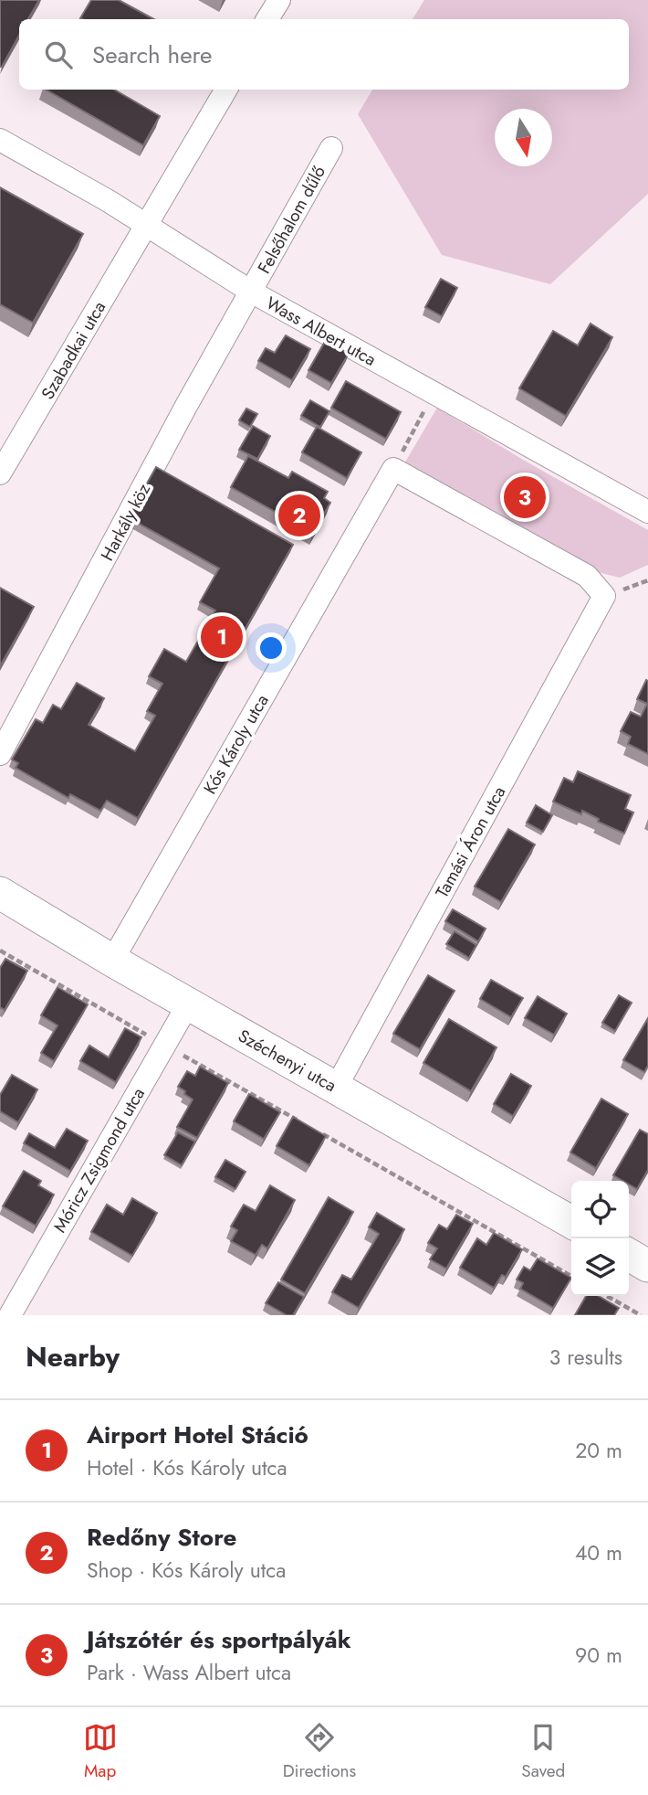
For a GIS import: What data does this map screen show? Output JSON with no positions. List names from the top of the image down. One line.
{"streets":{"street":["Felsőhalom dűlő","Wass Albert utca","Szabadkai utca","Harkály köz","Kós Károly utca","Tamási Áron utca","Széchenyi utca","Móricz Zsigmond utca"]},"crossings":[["Felsőhalom dűlő","Wass Albert utca"],["Felsőhalom dűlő","Harkály köz"],["Wass Albert utca","Szabadkai utca"],["Wass Albert utca","Harkály köz"],["Kós Károly utca","Tamási Áron utca"],["Kós Károly utca","Széchenyi utca"],["Tamási Áron utca","Széchenyi utca"],["Széchenyi utca","Móricz Zsigmond utca"]],"north":"bottom","page":{"search":"Search here","pins":["3","2","1"],"heading":["Nearby","3 results"],"list":[{"mark":"1","name":"Airport Hotel Stáció","note":"Hotel · Kós Károly utca","value":"20 m"},{"mark":"2","name":"Redőny Store","note":"Shop · Kós Károly utca","value":"40 m"},{"mark":"3","name":"Játszótér és sportpályák","note":"Park · Wass Albert utca","value":"90 m"}],"nav":["Map","Directions","Saved"]}}
